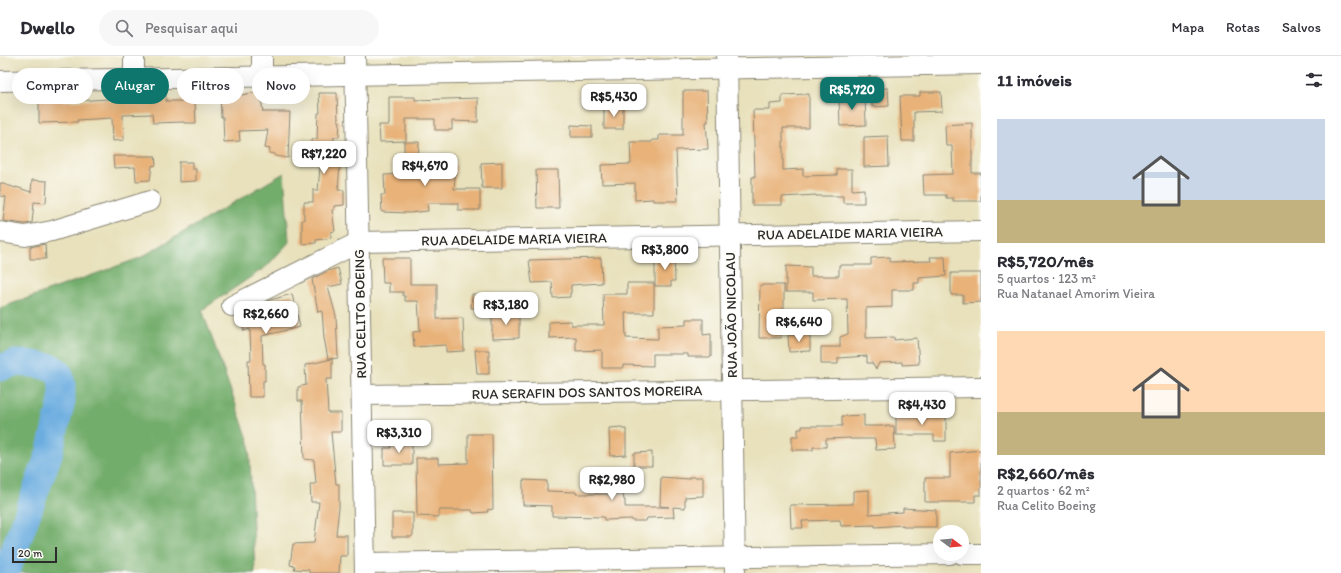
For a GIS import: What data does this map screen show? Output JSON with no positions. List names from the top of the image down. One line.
{"streets":{"street":["RUA ADELAIDE MARIA VIEIRA","RUA CELITO BOEING","RUA JOÃO NICOLAU","RUA SERAFIN DOS SANTOS MOREIRA"]},"crossings":[["RUA ADELAIDE MARIA VIEIRA","RUA CELITO BOEING"],["RUA ADELAIDE MARIA VIEIRA","RUA JOÃO NICOLAU"],["RUA CELITO BOEING","RUA SERAFIN DOS SANTOS MOREIRA"],["RUA JOÃO NICOLAU","RUA SERAFIN DOS SANTOS MOREIRA"]],"scale_bar":"20 m","north":"right","page":{"header":"Dwello","search":"Pesquisar aqui","nav":["Mapa","Rotas","Salvos"],"heading":"11 imóveis","chip":["Comprar","Alugar","Filtros","Novo"],"price":["R$5,720","R$5,430","R$7,220","R$4,670","R$3,800","R$3,180","R$2,660","R$6,640","R$4,430","R$3,310","R$2,980"],"list":[{"name":"R$5,720/mês","note":"5 quartos · 123 m² · Rua Natanael Amorim Vieira"},{"name":"R$2,660/mês","note":"2 quartos · 62 m² · Rua Celito Boeing"}],"scale":"20 m"}}
